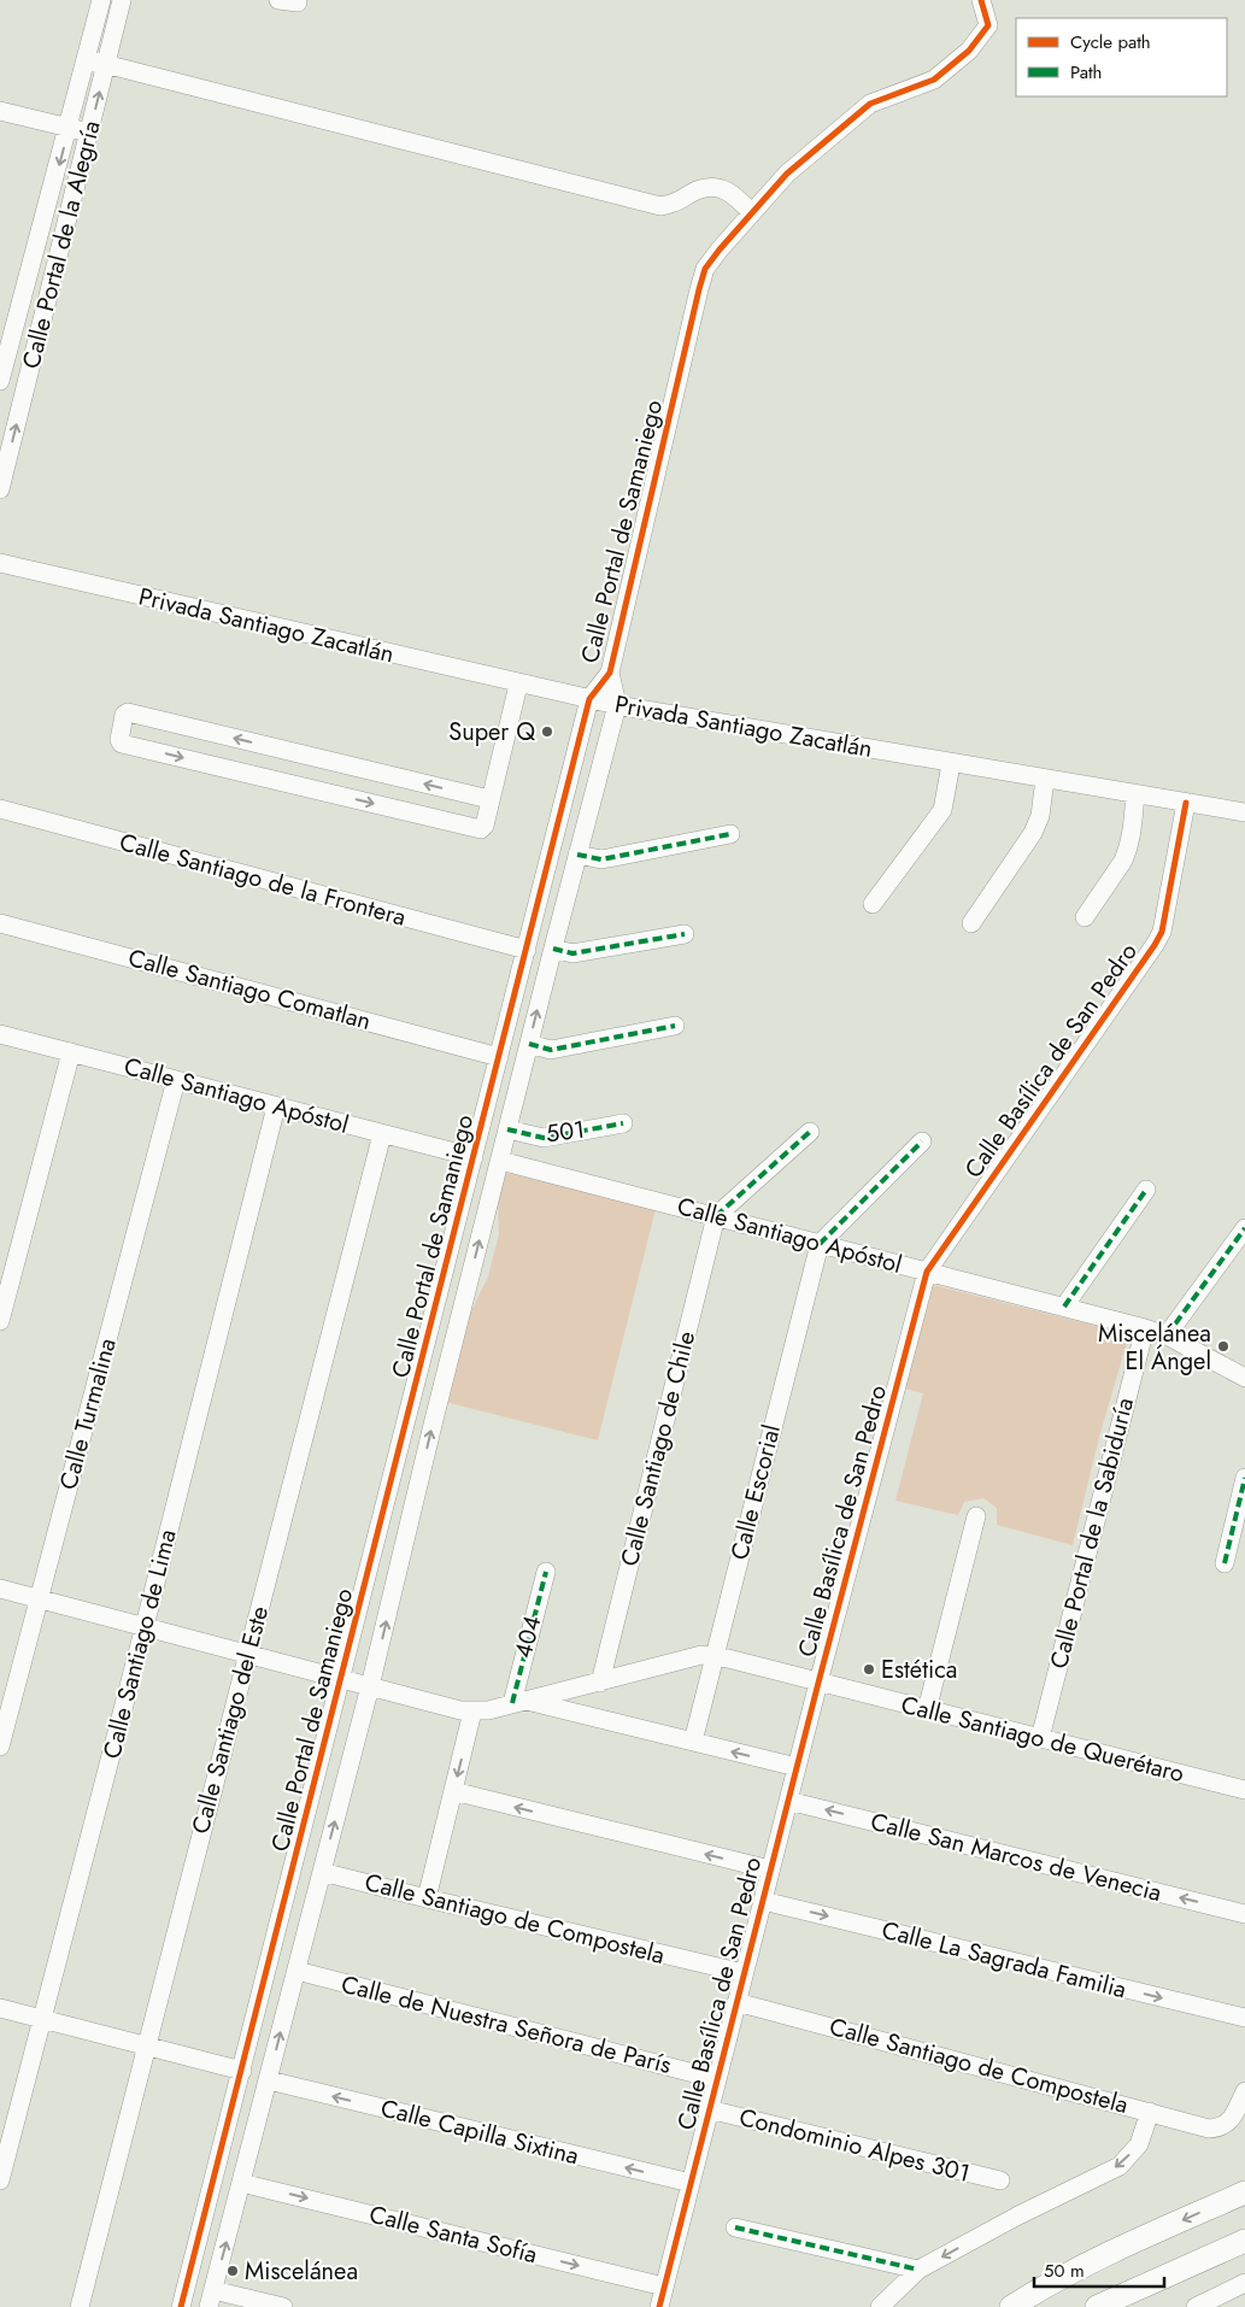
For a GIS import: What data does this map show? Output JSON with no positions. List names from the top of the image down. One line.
{"streets":{"street":["Calle Portal de la Alegría","Calle Portal de Samaniego","Privada Santiago Zacatlán","Calle Santiago de la Frontera","Calle Santiago Comatlan","Calle Basílica de San Pedro","Calle Santiago Apóstol","501","Calle Turmalina","Calle Santiago de Chile","Calle Escorial","Calle Portal de la Sabiduría","404","Calle Santiago de Lima","Calle Santiago del Este","Calle Santiago de Querétaro","Calle San Marcos de Venecia","Calle Santiago de Compostela","Calle La Sagrada Familia","Calle de Nuestra Señora de París","Calle Capilla Sixtina","Condominio Alpes 301","Calle Santa Sofía"]},"crossings":[["Calle Portal de Samaniego","Privada Santiago Zacatlán"],["Calle Portal de Samaniego","Calle Santiago de la Frontera"],["Calle Portal de Samaniego","Calle Santiago Comatlan"],["Calle Portal de Samaniego","Calle Santiago Apóstol"],["Calle Portal de Samaniego","501"],["Calle Portal de Samaniego","Calle Santiago de Querétaro"],["Calle Portal de Samaniego","Calle Santiago de Compostela"],["Calle Portal de Samaniego","Calle de Nuestra Señora de París"],["Calle Portal de Samaniego","Calle Capilla Sixtina"],["Calle Portal de Samaniego","Calle Santa Sofía"],["Privada Santiago Zacatlán","Calle Basílica de San Pedro"],["Calle Basílica de San Pedro","Calle Santiago Apóstol"],["Calle Basílica de San Pedro","Calle Santiago de Querétaro"],["Calle Basílica de San Pedro","Calle San Marcos de Venecia"],["Calle Basílica de San Pedro","Calle Santiago de Compostela"],["Calle Basílica de San Pedro","Calle La Sagrada Familia"],["Calle Basílica de San Pedro","Calle de Nuestra Señora de París"],["Calle Basílica de San Pedro","Calle Capilla Sixtina"],["Calle Basílica de San Pedro","Condominio Alpes 301"],["Calle Basílica de San Pedro","Calle Santa Sofía"],["Calle Santiago Apóstol","Calle Turmalina"],["Calle Santiago Apóstol","Calle Santiago de Chile"],["Calle Santiago Apóstol","Calle Escorial"],["Calle Santiago Apóstol","Calle Portal de la Sabiduría"],["Calle Santiago Apóstol","Calle Santiago de Lima"],["Calle Santiago Apóstol","Calle Santiago del Este"],["Calle Turmalina","Calle Santiago de Querétaro"],["Calle Santiago de Chile","Calle Santiago de Querétaro"],["Calle Escorial","Calle Santiago de Querétaro"],["Calle Portal de la Sabiduría","Calle Santiago de Querétaro"],["404","Calle Santiago de Querétaro"],["Calle Santiago de Lima","Calle Santiago de Querétaro"],["Calle Santiago del Este","Calle Santiago de Querétaro"]],"one_way":["Calle San Marcos de Venecia","Calle La Sagrada Familia","Calle Capilla Sixtina","Calle Santa Sofía"],"places":["Super Q","Miscelánea El Ángel","Estética","Miscelánea"],"legend":["Cycle path","Path"],"scale_bar":"50 m"}
